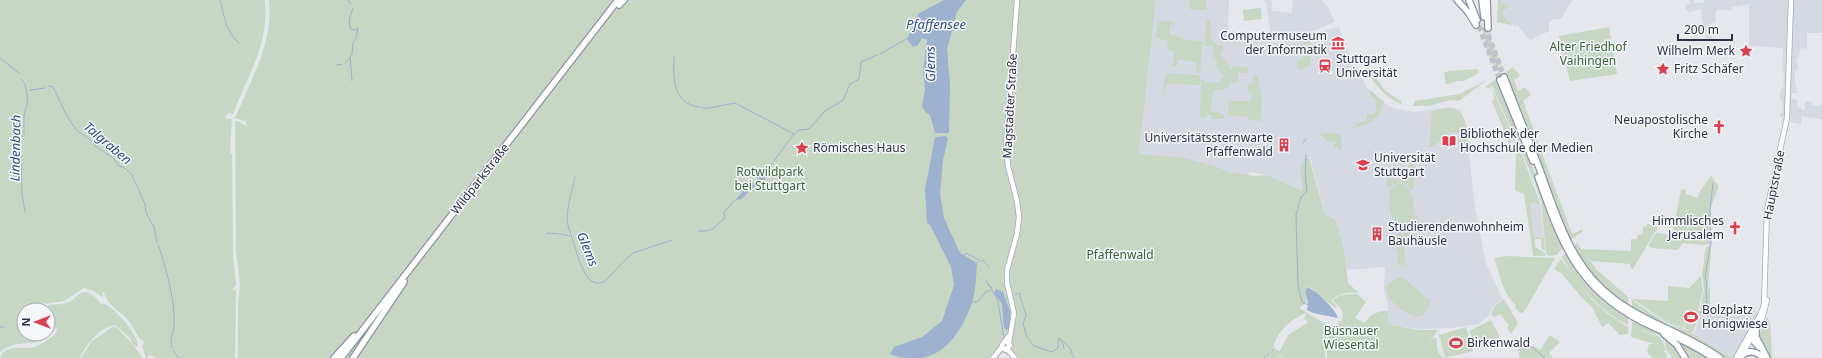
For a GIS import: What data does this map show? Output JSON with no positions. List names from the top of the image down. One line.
{"streets":{"highway":["Wildparkstraße"],"main road":["Magstadter Straße","Hauptstraße"]},"water":["Pfaffensee","Glems","Talgraben","Lindenbach"],"parks":["Alter Friedhof Vaihingen","Rotwildpark bei Stuttgart","Pfaffenwald","Büsnauer Wiesental"],"places":{"museum":["Computermuseum der Informatik"],"place":["Wilhelm Merk","Fritz Schäfer","Römisches Haus"],"station":["Stuttgart Universität"],"church":["Neuapostolische Kirche","Himmlisches Jerusalem"],"library":["Bibliothek der Hochschule der Medien"],"building":["Universitätssternwarte Pfaffenwald","Studierendenwohnheim Bauhäusle"],"school or university":["Universität Stuttgart"],"sports":["Bolzplatz Honigwiese","Birkenwald"]},"scale_bar":"200 m","north":"left"}
